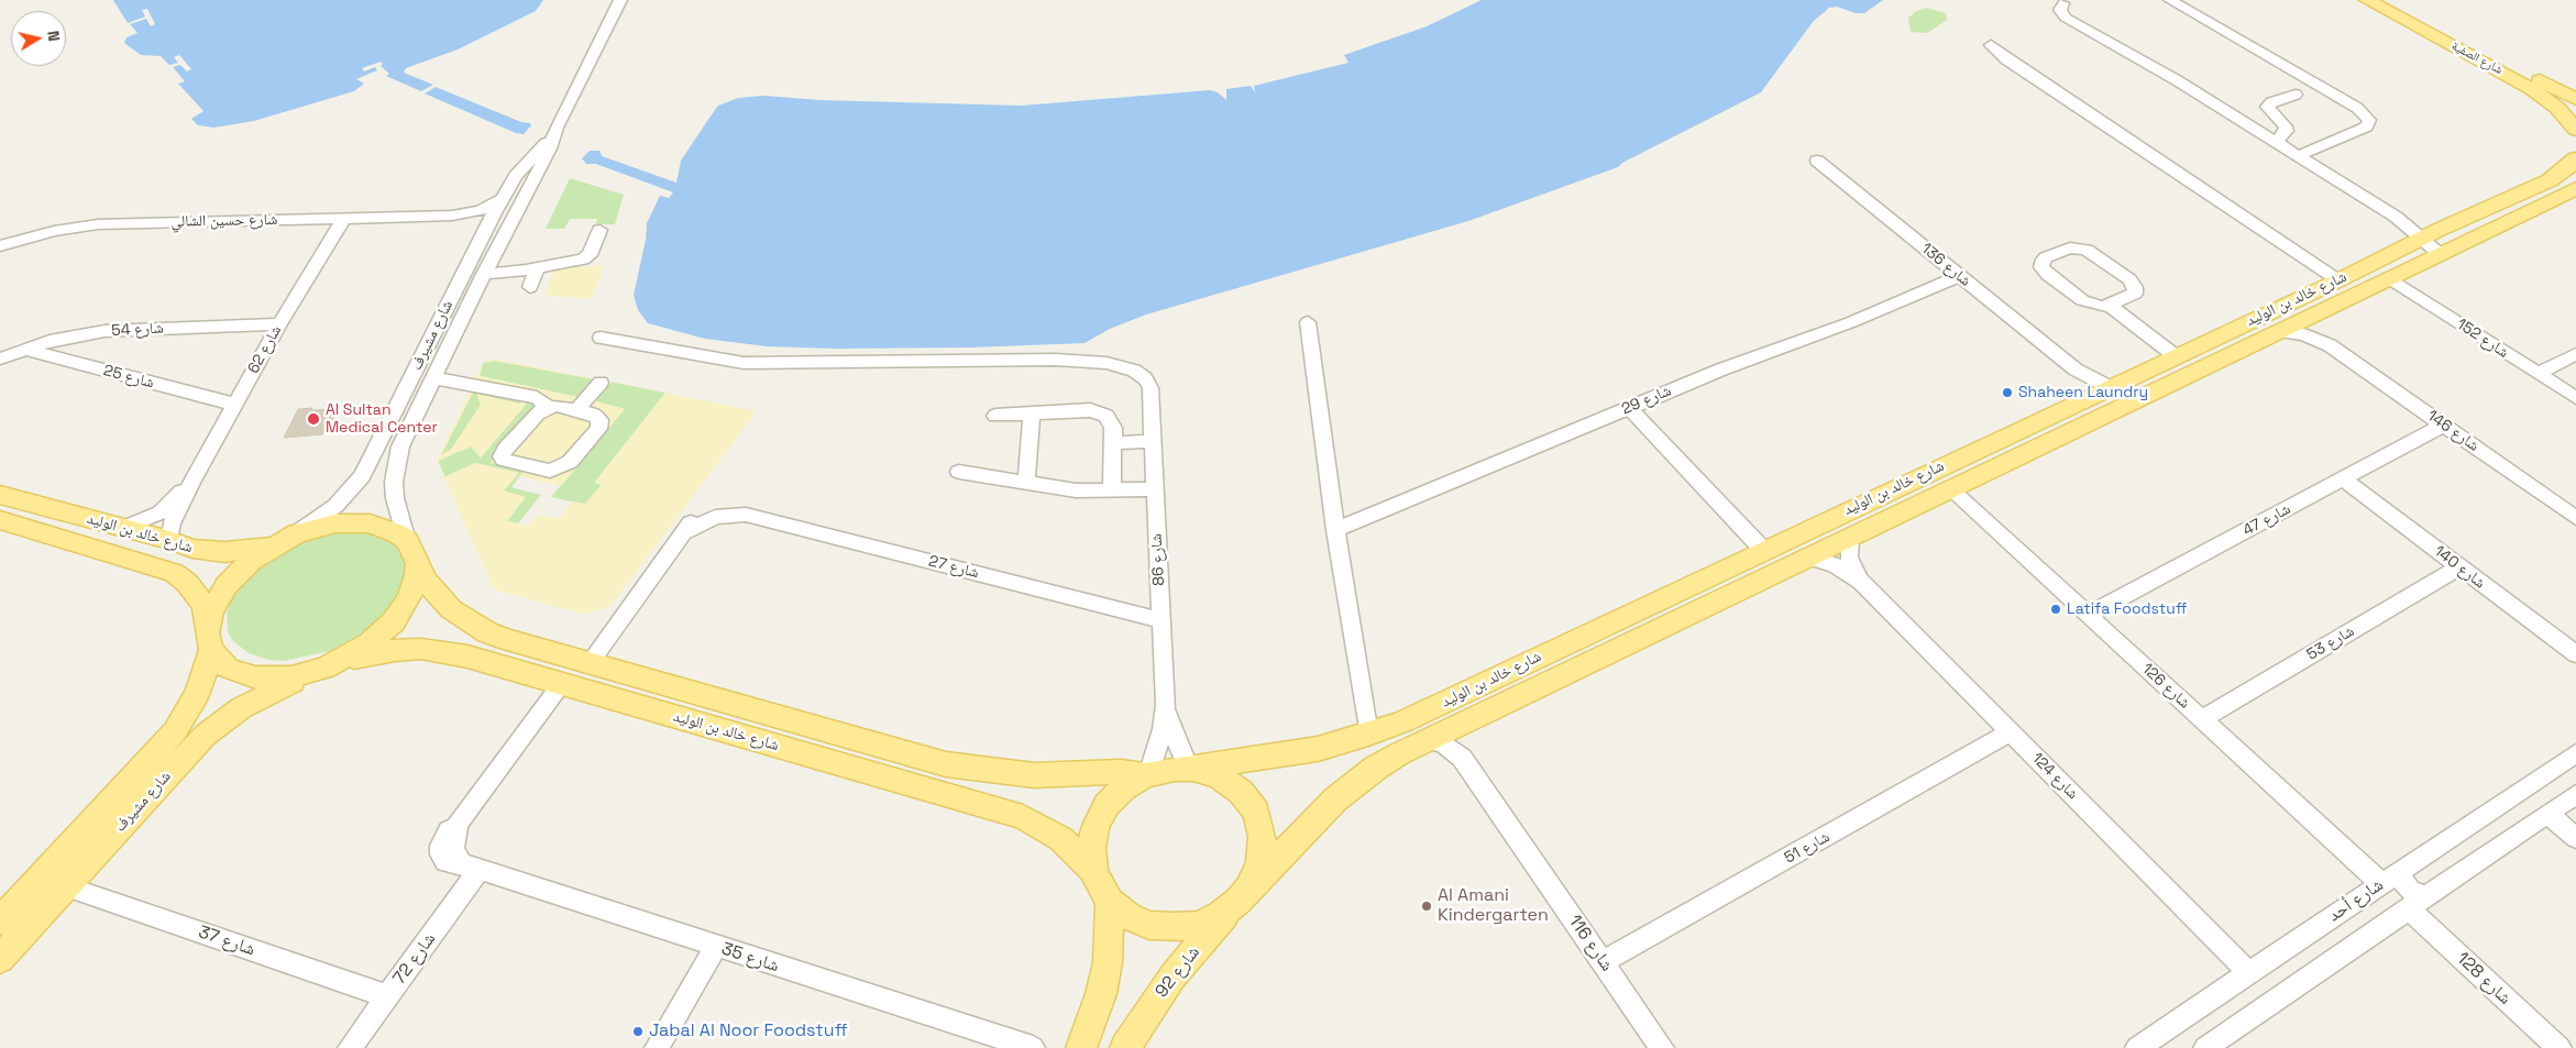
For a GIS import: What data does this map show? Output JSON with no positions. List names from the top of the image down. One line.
{"streets":{"main road":["شارع الصفية","شارع خالد بن الوليد","شارع مشيرف","شارع 92"],"street":["شارع حسين الشالي","شارع 136","شارع 54","شارع 152","شارع 62","شارع 25","شارع 29","شارع 146","شارع 47","شارع 86","شارع 27","شارع 140","شارع 53","شارع 126","شارع 124","شارع 51","شارع أحد","شارع 37","شارع 116","شارع 35","شارع 72","شارع 128"]},"crossings":[["شارع حسين الشالي","شارع مشيرف"],["شارع حسين الشالي","شارع 62"],["شارع 136","شارع خالد بن الوليد"],["شارع 136","شارع 29"],["شارع خالد بن الوليد","شارع مشيرف"],["شارع خالد بن الوليد","شارع 152"],["شارع خالد بن الوليد","شارع 62"],["شارع خالد بن الوليد","شارع 146"],["شارع خالد بن الوليد","شارع 86"],["شارع خالد بن الوليد","شارع 27"],["شارع خالد بن الوليد","شارع 126"],["شارع خالد بن الوليد","شارع 124"],["شارع خالد بن الوليد","شارع 116"],["شارع خالد بن الوليد","شارع 92"],["شارع 54","شارع 62"],["شارع 54","شارع 25"],["شارع مشيرف","شارع 37"],["شارع 62","شارع 25"],["شارع 146","شارع 47"],["شارع 47","شارع 140"],["شارع 47","شارع 126"],["شارع 86","شارع 27"],["شارع 86","شارع 92"],["شارع 140","شارع 53"],["شارع 53","شارع 126"],["شارع 126","شارع أحد"],["شارع 126","شارع 128"],["شارع 124","شارع 51"],["شارع 124","شارع أحد"],["شارع 51","شارع 116"],["شارع 37","شارع 72"],["شارع 35","شارع 72"]],"places":["Shaheen Laundry","Al Sultan Medical Center","Latifa Foodstuff","Al Amani Kindergarten","Jabal Al Noor Foodstuff"],"north":"right"}
